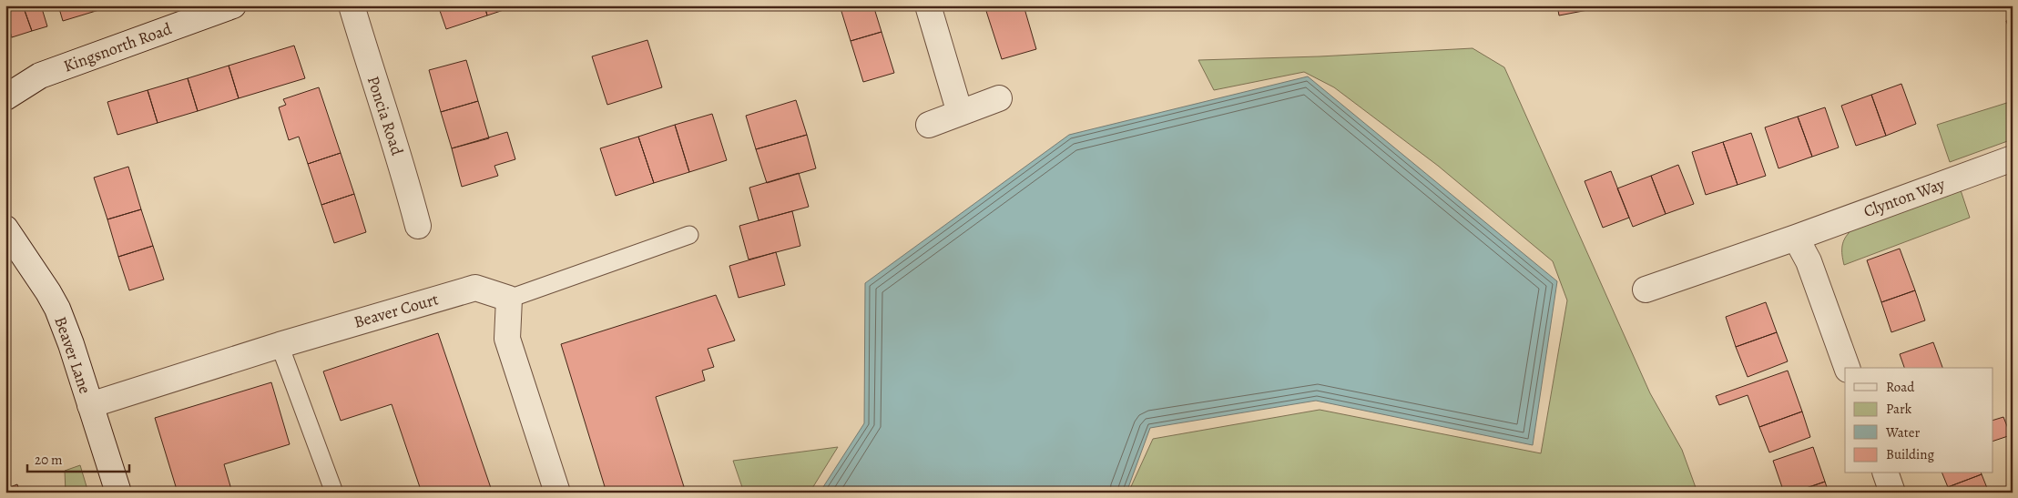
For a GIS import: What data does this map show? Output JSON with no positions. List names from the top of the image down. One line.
{"streets":{"street":["Kingsnorth Road","Poncia Road","Clynton Way","Beaver Court","Beaver Lane"]},"crossings":[["Beaver Court","Beaver Lane"]],"legend":["Road","Park","Water","Building"],"scale_bar":"20 m"}
